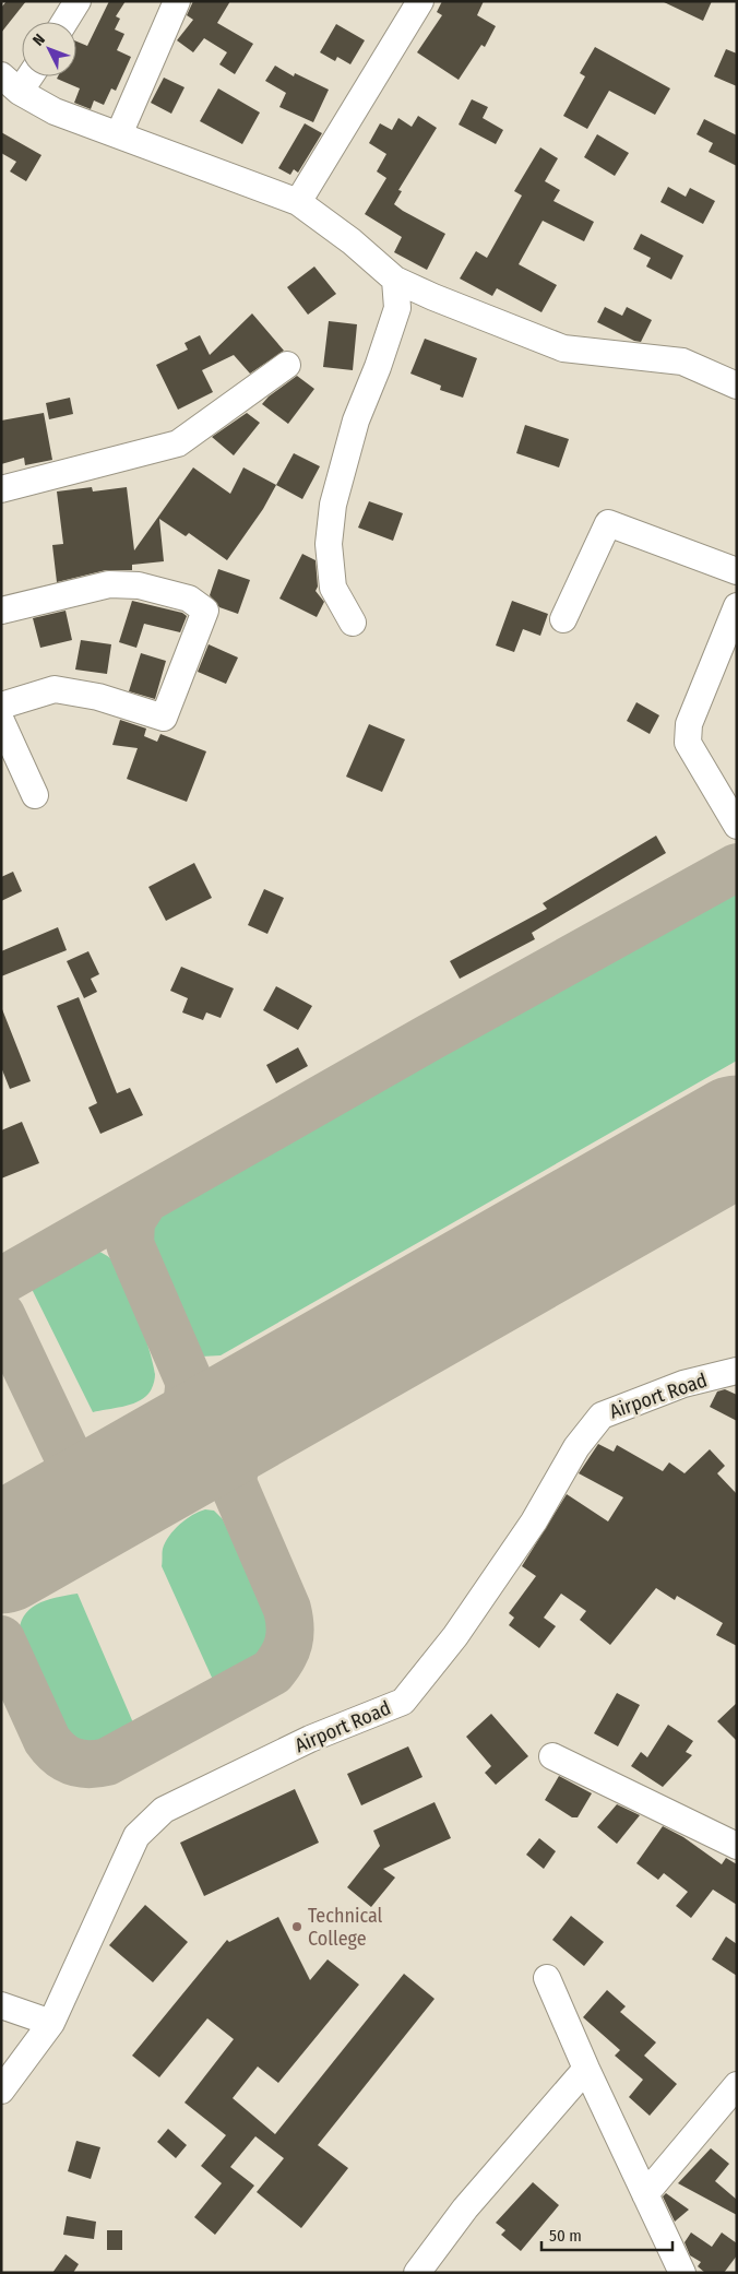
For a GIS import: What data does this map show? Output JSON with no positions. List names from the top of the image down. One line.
{"streets":{"street":["Airport Road"]},"places":["Technical College"],"scale_bar":"50 m","north":"top left"}
